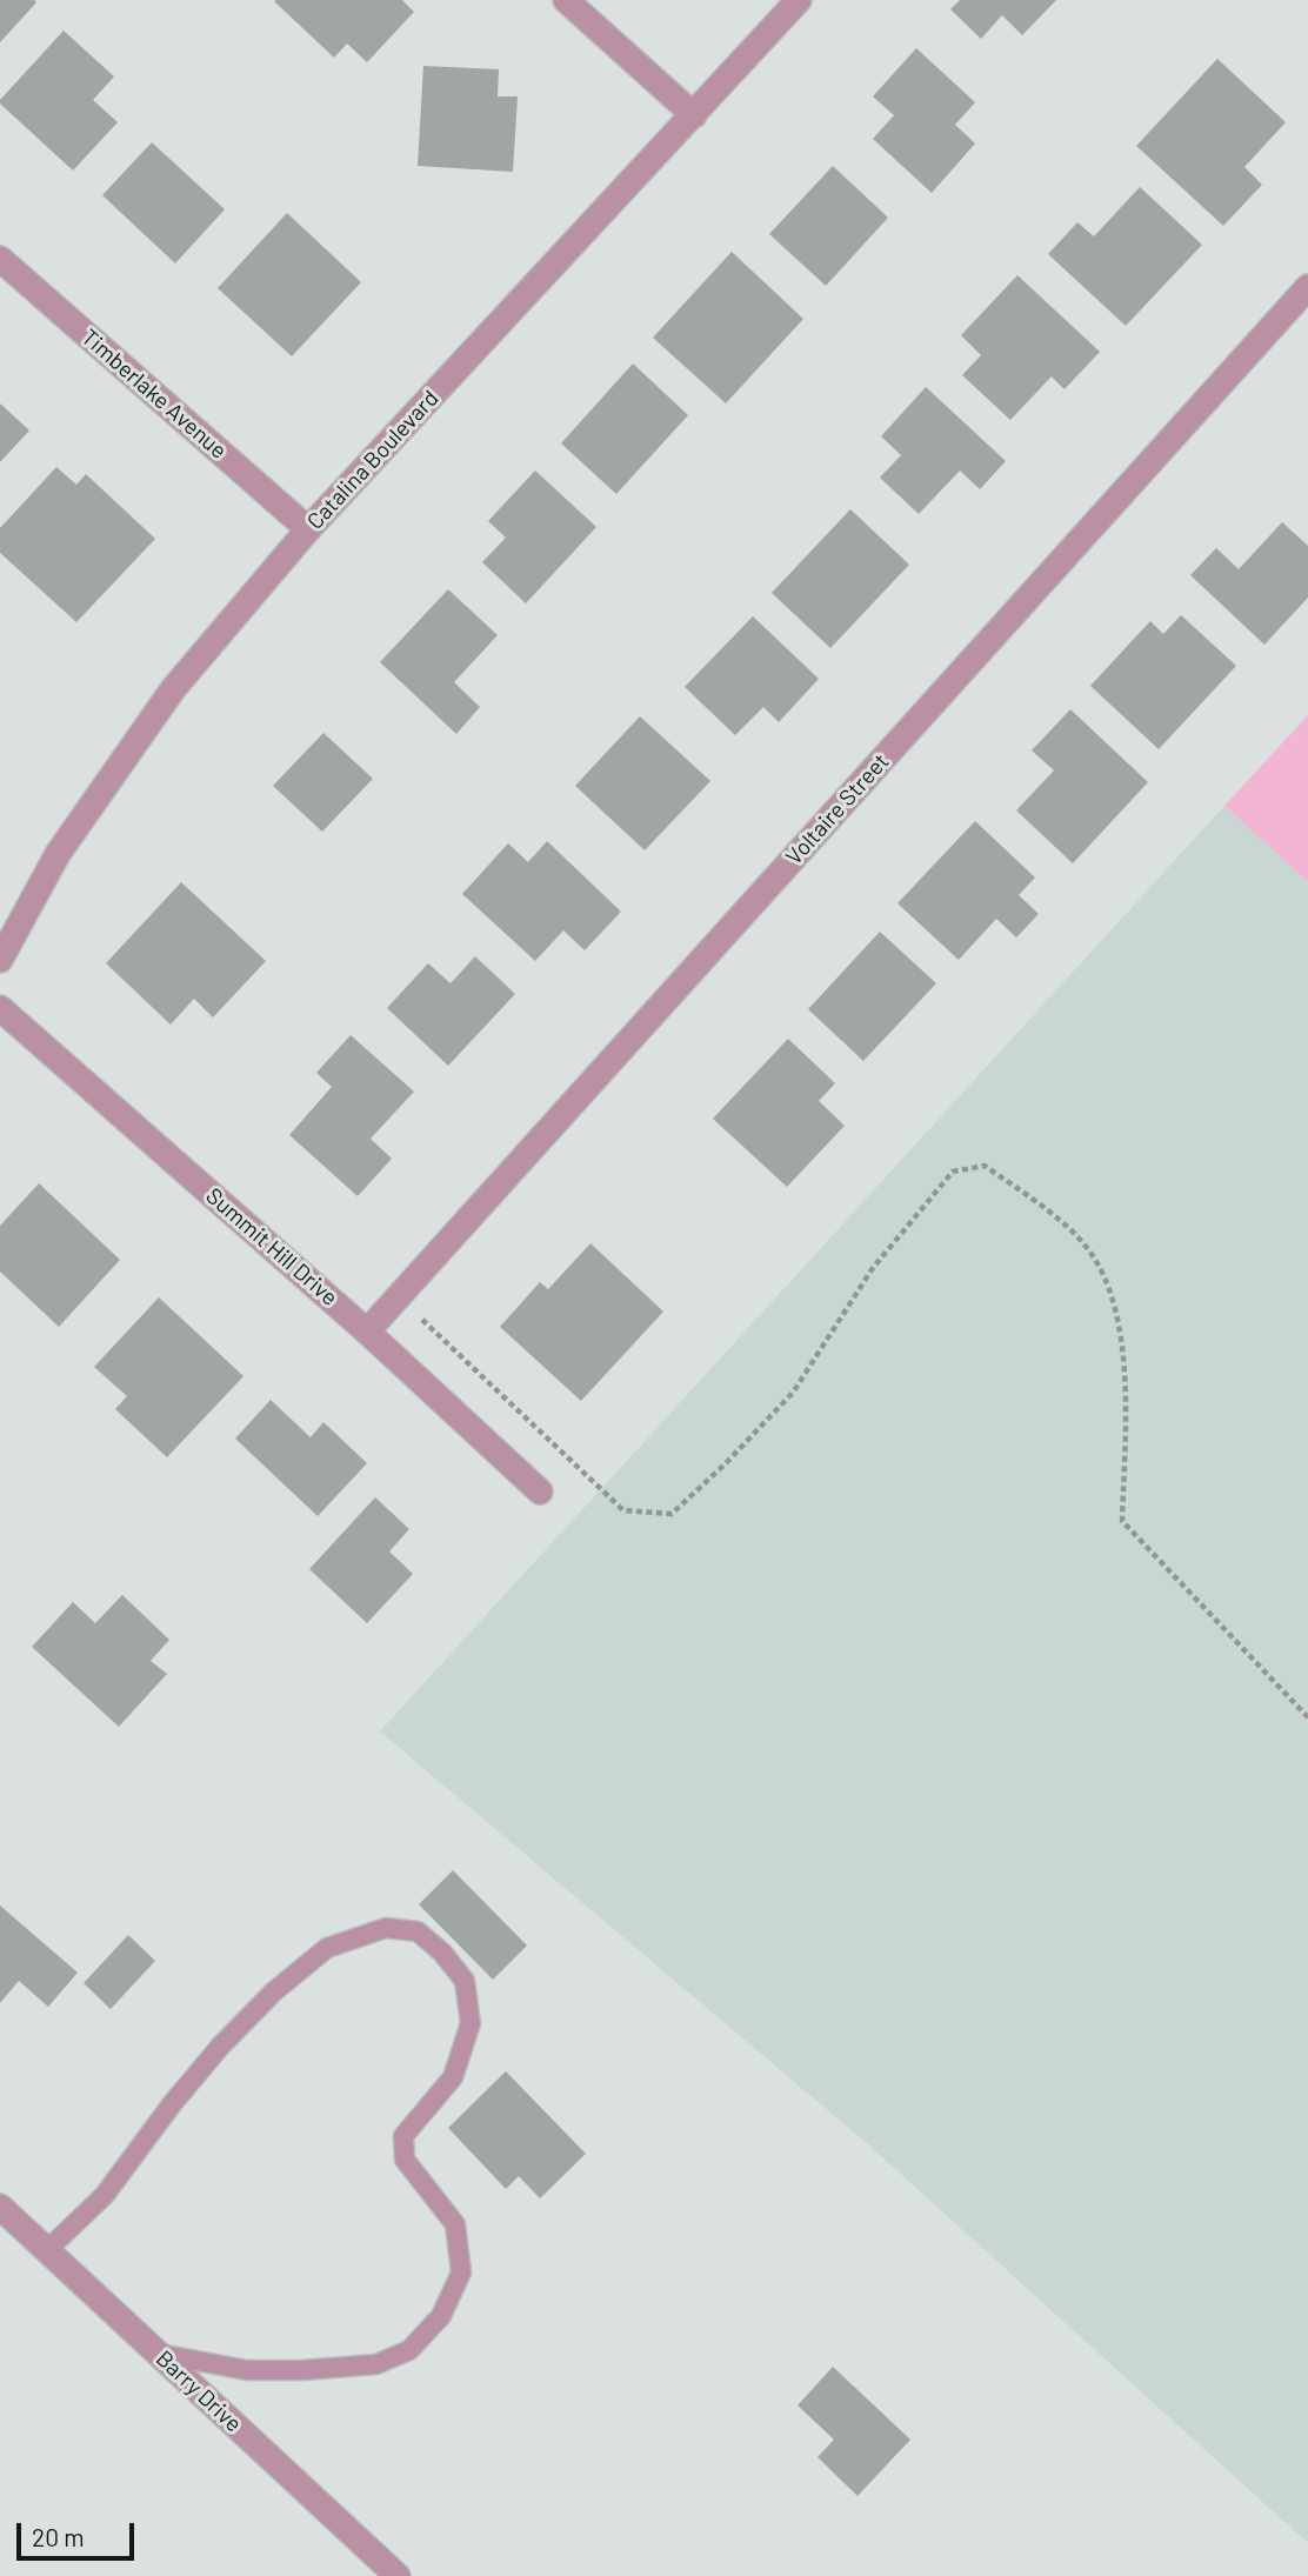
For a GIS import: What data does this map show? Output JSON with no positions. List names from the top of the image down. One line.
{"streets":{"street":["Timberlake Avenue","Catalina Boulevard","Voltaire Street","Summit Hill Drive","Barry Drive"]},"crossings":[["Timberlake Avenue","Catalina Boulevard"],["Voltaire Street","Summit Hill Drive"]],"scale_bar":"20 m"}
